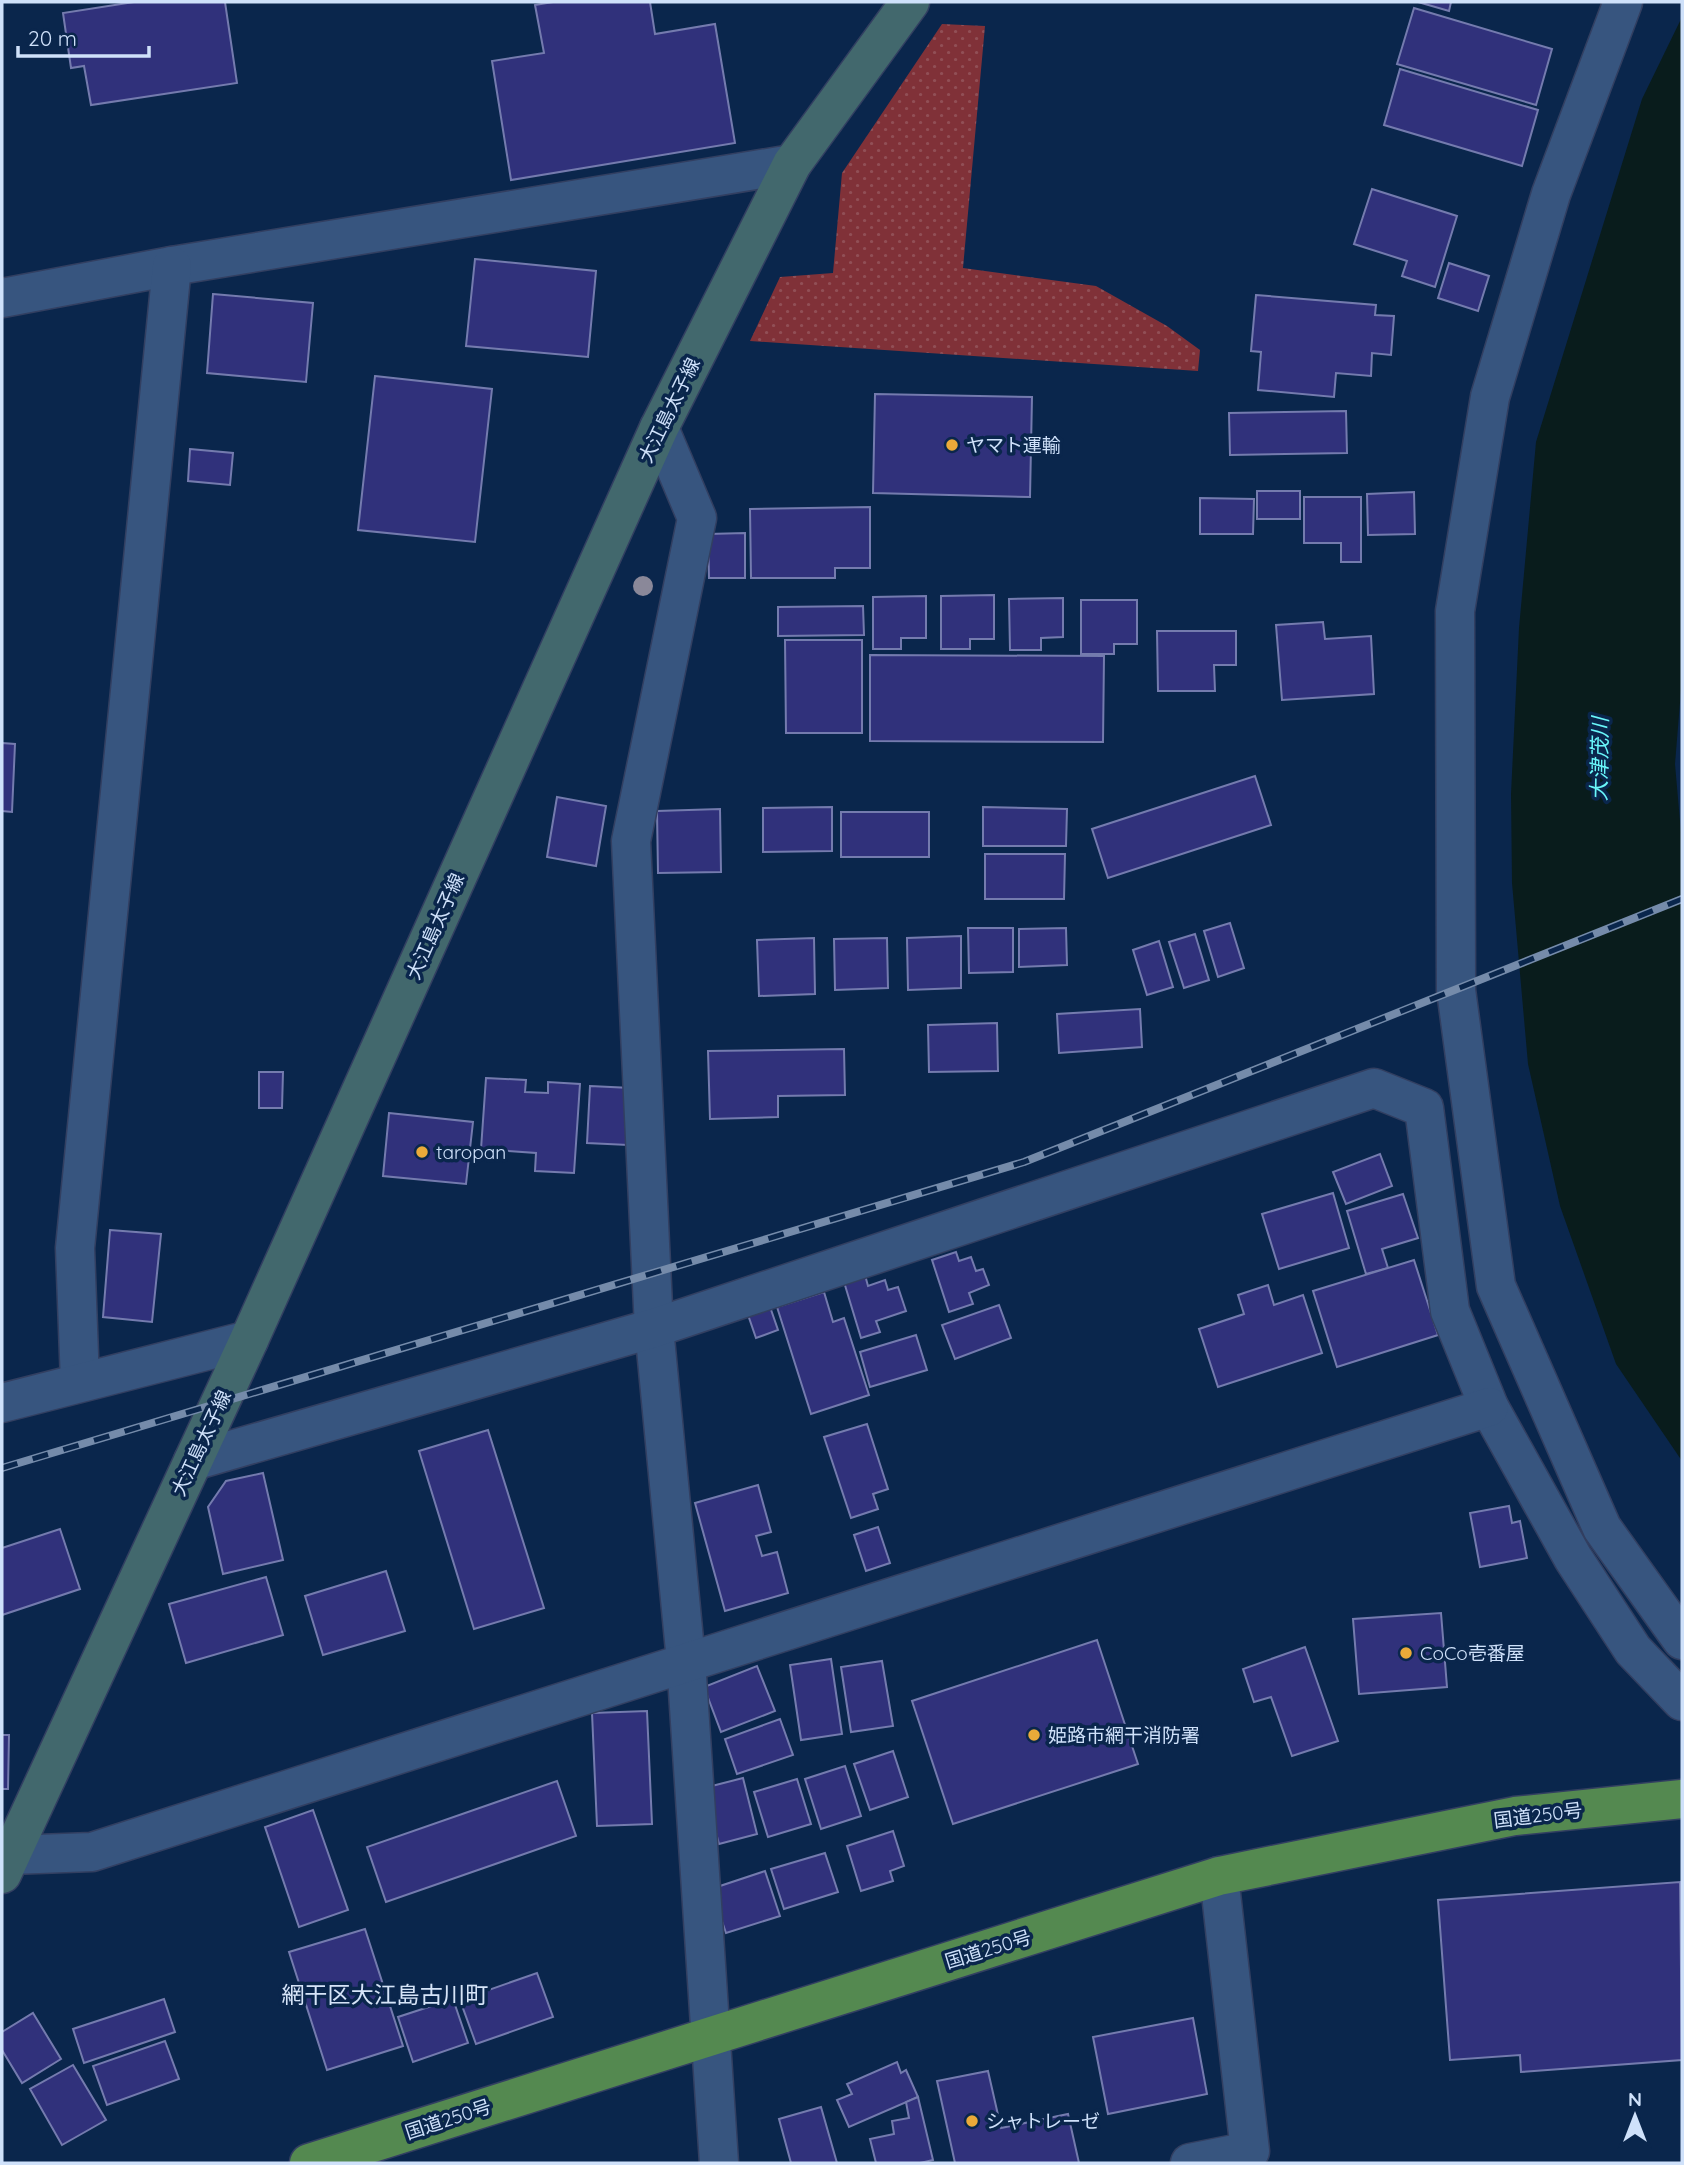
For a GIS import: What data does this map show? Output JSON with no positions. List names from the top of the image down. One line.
{"streets":{"highway":["国道250号"],"main road":["大江島太子線"]},"districts":["網干区大江島古川町"],"water":["大津茂川"],"places":["ヤマト運輸","taropan","CoCo壱番屋","姫路市網干消防署","シャトレーゼ"],"scale_bar":"20 m","north":"top"}
